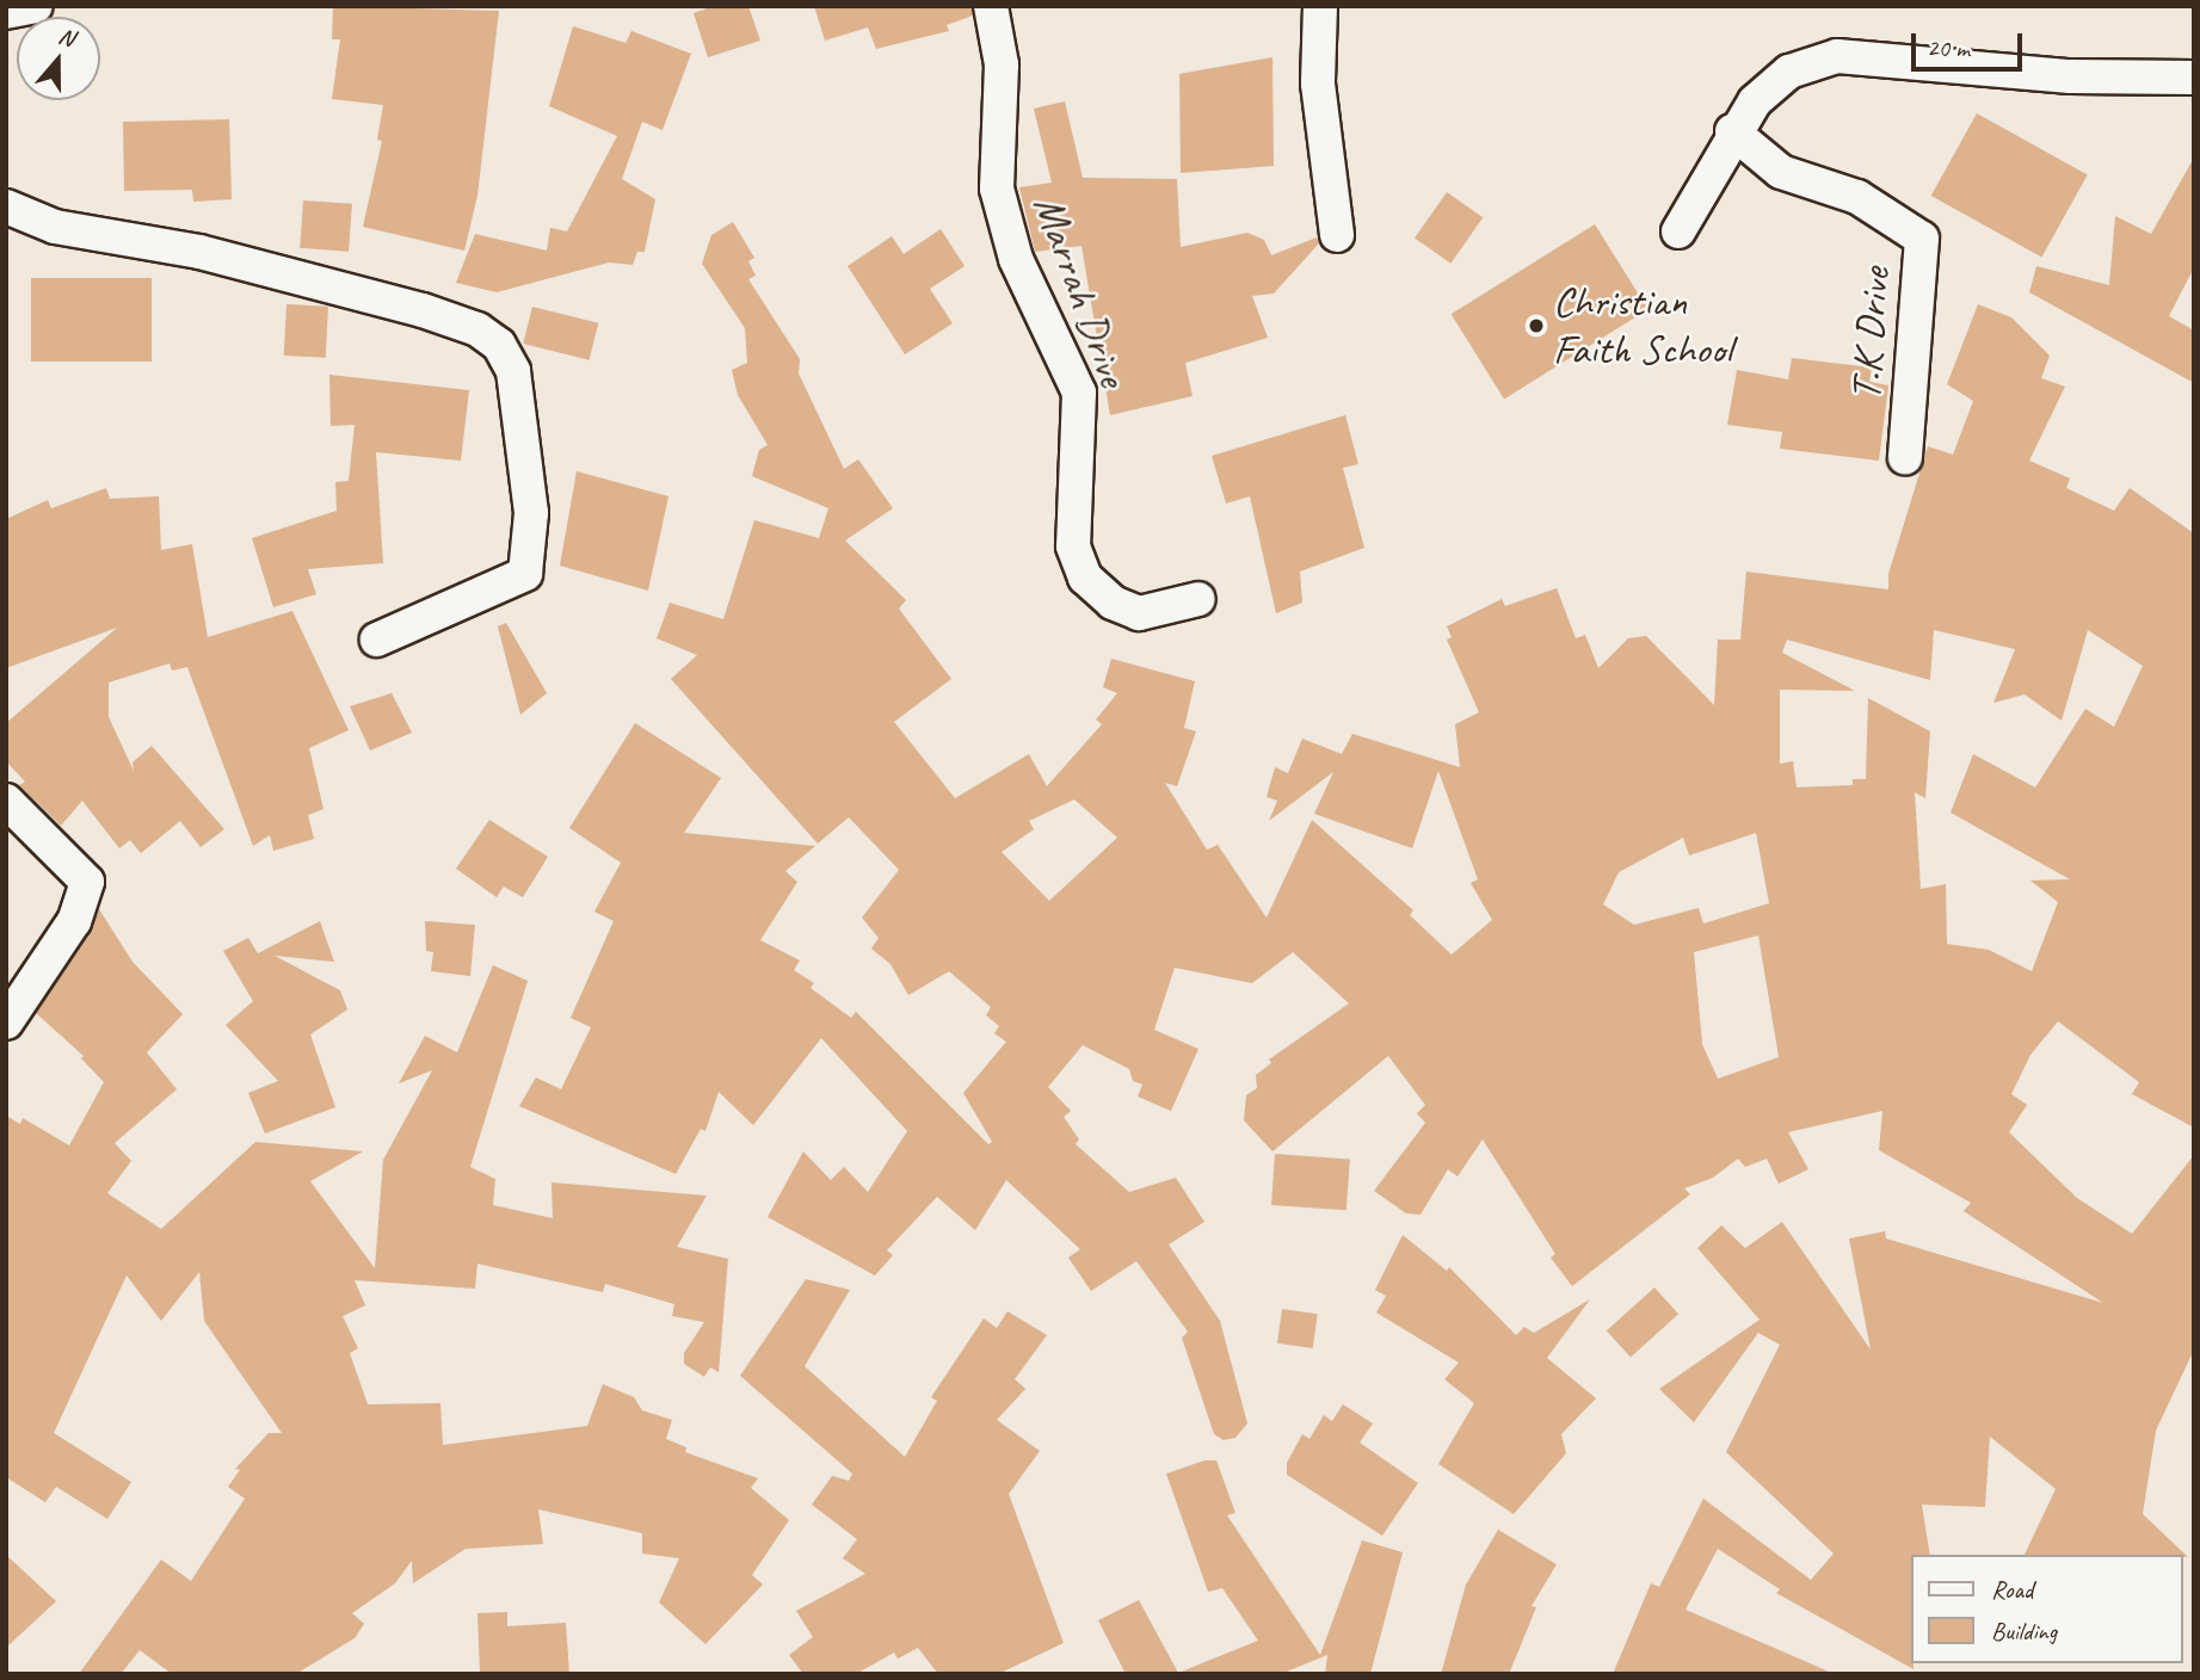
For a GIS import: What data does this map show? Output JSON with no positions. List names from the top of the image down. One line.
{"streets":{"street":["Marrah Drive","T.K Drive"]},"places":["Christian Faith School"],"legend":["Road","Building"],"scale_bar":"20 m","north":"top"}
